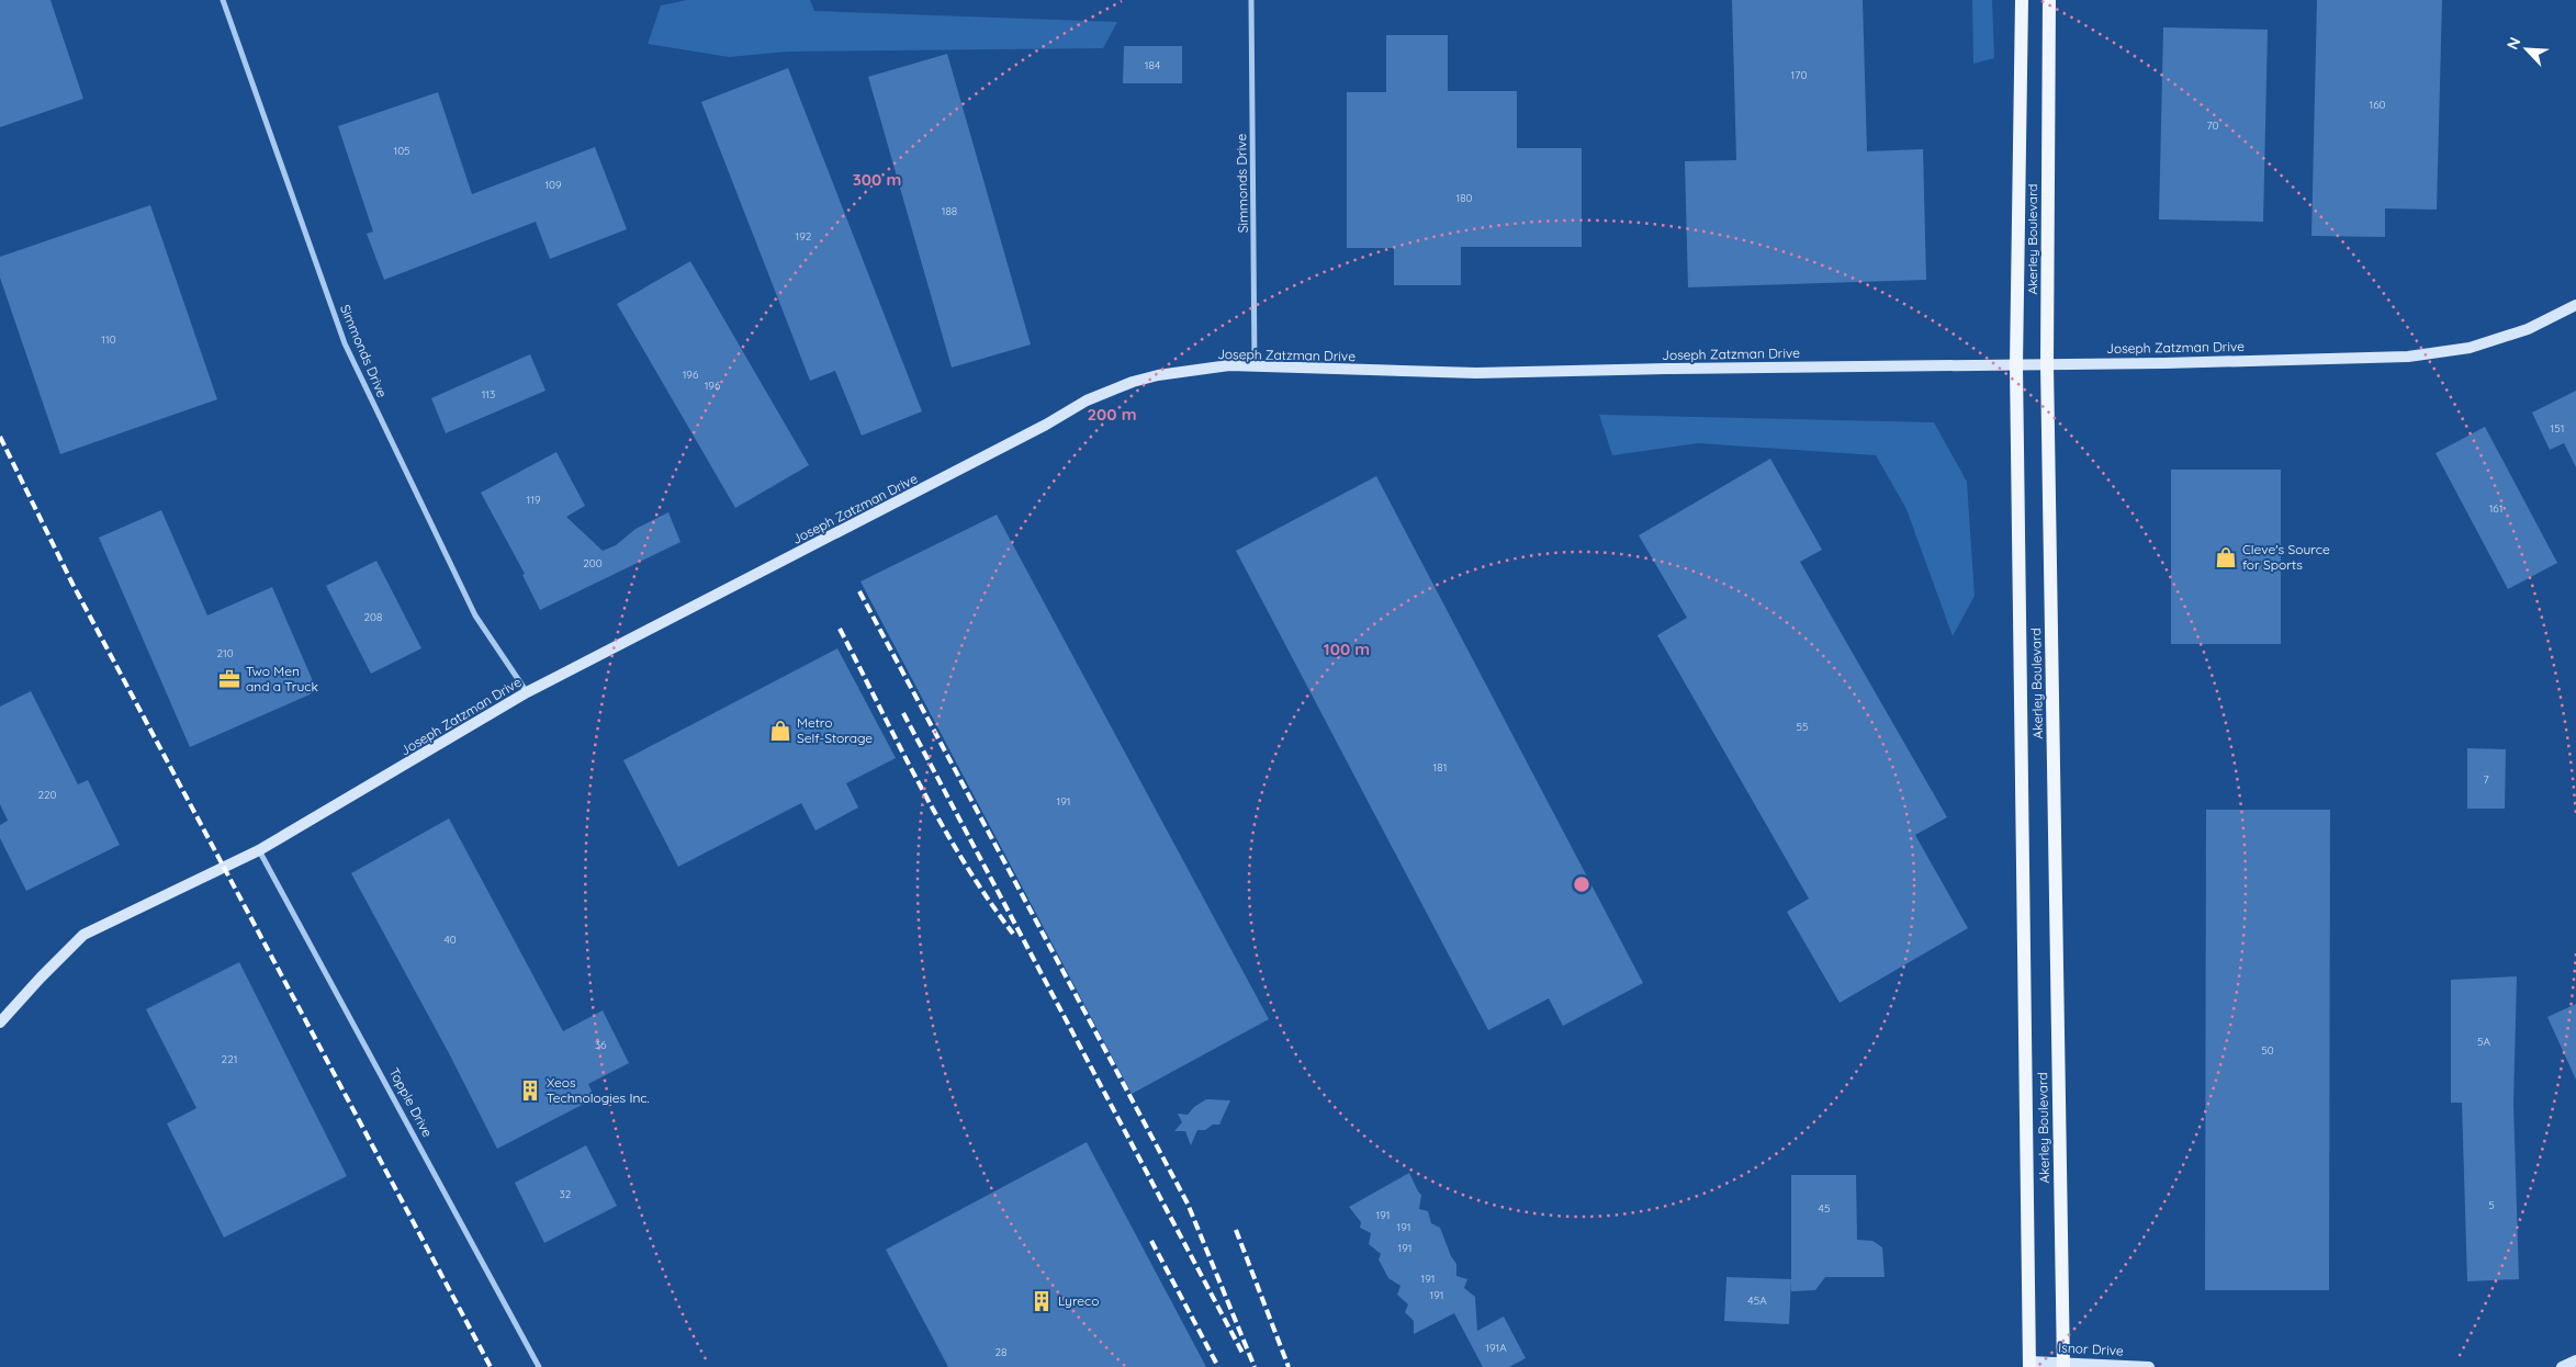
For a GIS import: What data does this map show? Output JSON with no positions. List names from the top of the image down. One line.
{"streets":{"main road":["Akerley Boulevard"],"street":["Simmonds Drive","Joseph Zatzman Drive","Topple Drive","Isnor Drive"]},"crossings":[["Simmonds Drive","Joseph Zatzman Drive"],["Akerley Boulevard","Joseph Zatzman Drive"],["Akerley Boulevard","Isnor Drive"],["Joseph Zatzman Drive","Topple Drive"]],"places":{"shop":["Cleve's Source for Sports","Metro Self-Storage"],"office":["Two Men and a Truck"],"building":["Xeos Technologies Inc.","Lyreco"]},"house_numbers":["184","170","160","70","105","109","180","188","192","110","196","196","113","151","119","161","200","208","210","55","181","7","220","191","40","5A","36","50","221","32","5","45","191","191","191","191","191","45A","191A","28"],"north":"top left","rings":["300 m","200 m","100 m"]}
